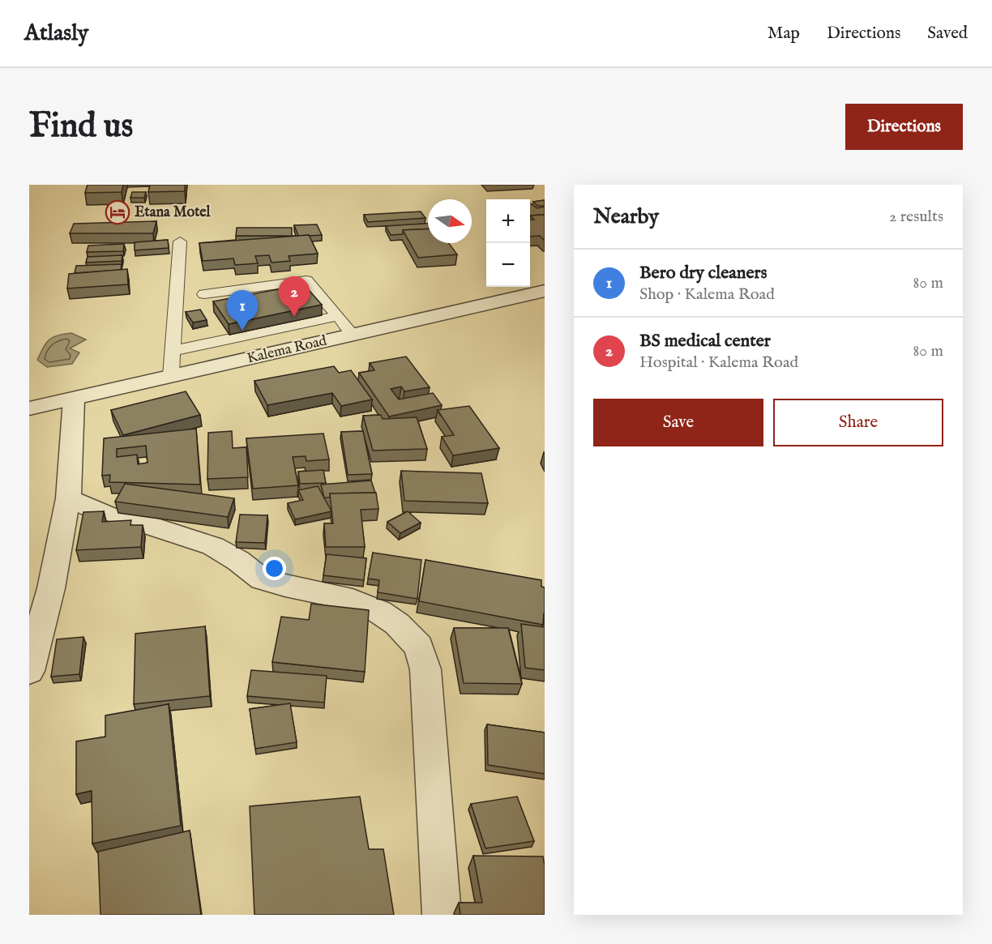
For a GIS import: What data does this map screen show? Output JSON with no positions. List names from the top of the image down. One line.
{"streets":{"street":["Kalema Road"]},"places":{"hotel":["Etana Motel"]},"north":"right","page":{"header":"Atlasly","nav":["Map","Directions","Saved"],"buttons":["Directions",["Save","Share"]],"title":"Find us","heading":["Nearby","2 results"],"map_buttons":["+","−"],"list":[{"mark":"1","name":"Bero dry cleaners","note":"Shop · Kalema Road","value":"80 m"},{"mark":"2","name":"BS medical center","note":"Hospital · Kalema Road","value":"80 m"}],"pins":["2","1"]}}
